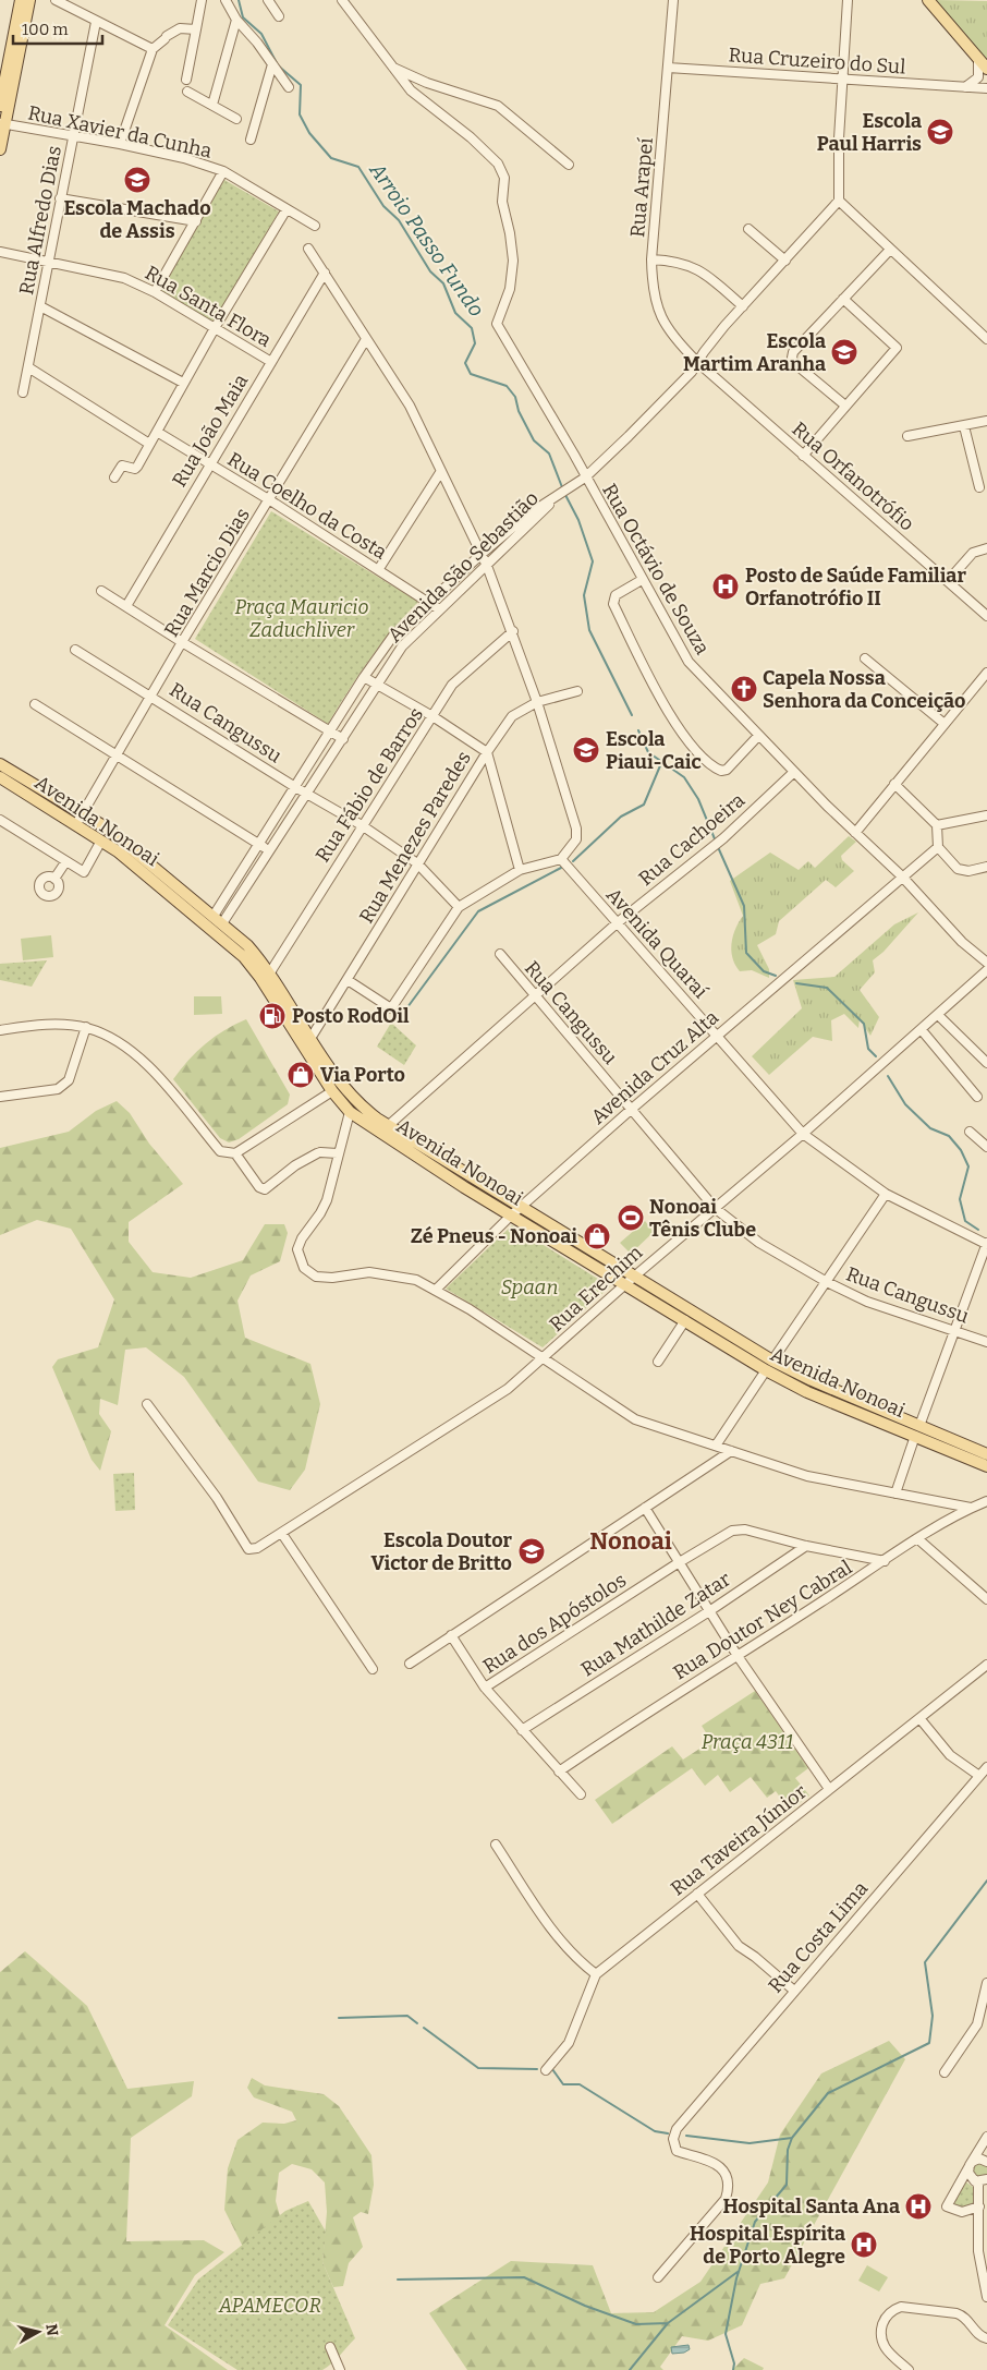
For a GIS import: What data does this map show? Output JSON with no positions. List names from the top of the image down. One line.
{"streets":{"main road":["Avenida Nonoai"],"street":["Rua Cruzeiro do Sul","Rua Xavier da Cunha","Rua Arapeí","Rua Alfredo Dias","Rua Santa Flora","Rua João Maia","Rua Orfanotrófio","Rua Coelho da Costa","Avenida São Sebastião","Rua Octávio de Souza","Rua Marcio Dias","Rua Cangussu","Rua Fábio de Barros","Rua Menezes Paredes","Rua Cachoeira","Avenida Quaraí","Avenida Cruz Alta","Rua Erechim","Rua Doutor Ney Cabral","Rua dos Apóstolos","Rua Mathilde Zatar","Rua Taveira Júnior","Rua Costa Lima"]},"crossings":[["Rua Cruzeiro do Sul","Rua Arapeí"],["Rua Xavier da Cunha","Rua Alfredo Dias"],["Rua Arapeí","Rua Orfanotrófio"],["Rua Alfredo Dias","Rua Santa Flora"],["Rua Santa Flora","Rua João Maia"],["Rua João Maia","Rua Coelho da Costa"],["Rua Coelho da Costa","Avenida São Sebastião"],["Rua Coelho da Costa","Rua Marcio Dias"],["Avenida São Sebastião","Rua Cangussu"],["Avenida São Sebastião","Avenida Nonoai"],["Rua Octávio de Souza","Rua Cachoeira"],["Rua Octávio de Souza","Avenida Cruz Alta"],["Rua Marcio Dias","Rua Cangussu"],["Rua Marcio Dias","Avenida Nonoai"],["Rua Cangussu","Rua Fábio de Barros"],["Rua Cangussu","Rua Menezes Paredes"],["Rua Cangussu","Rua Cachoeira"],["Rua Cangussu","Avenida Cruz Alta"],["Rua Cangussu","Rua Erechim"],["Rua Fábio de Barros","Avenida Nonoai"],["Avenida Nonoai","Rua Menezes Paredes"],["Avenida Nonoai","Rua Cachoeira"],["Avenida Nonoai","Avenida Cruz Alta"],["Avenida Nonoai","Rua Erechim"],["Rua Cachoeira","Avenida Quaraí"],["Avenida Quaraí","Avenida Cruz Alta"],["Avenida Quaraí","Rua Erechim"],["Rua Doutor Ney Cabral","Rua dos Apóstolos"],["Rua dos Apóstolos","Rua Mathilde Zatar"]],"districts":["Nonoai"],"water":["Arroio Passo Fundo"],"parks":["Praça Mauricio Zaduchliver","Spaan","Praça 4311","APAMECOR"],"places":{"school or university":["Escola Paul Harris","Escola Machado de Assis","Escola Martim Aranha","Escola Piaui-Caic","Escola Doutor Victor de Britto"],"hospital":["Posto de Saúde Familiar Orfanotrófio II","Hospital Santa Ana","Hospital Espírita de Porto Alegre"],"church":["Capela Nossa Senhora da Conceição"],"fuel station":["Posto RodOil"],"shop":["Via Porto","Zé Pneus - Nonoai"],"sports":["Nonoai Tênis Clube"]},"scale_bar":"100 m","north":"right"}
